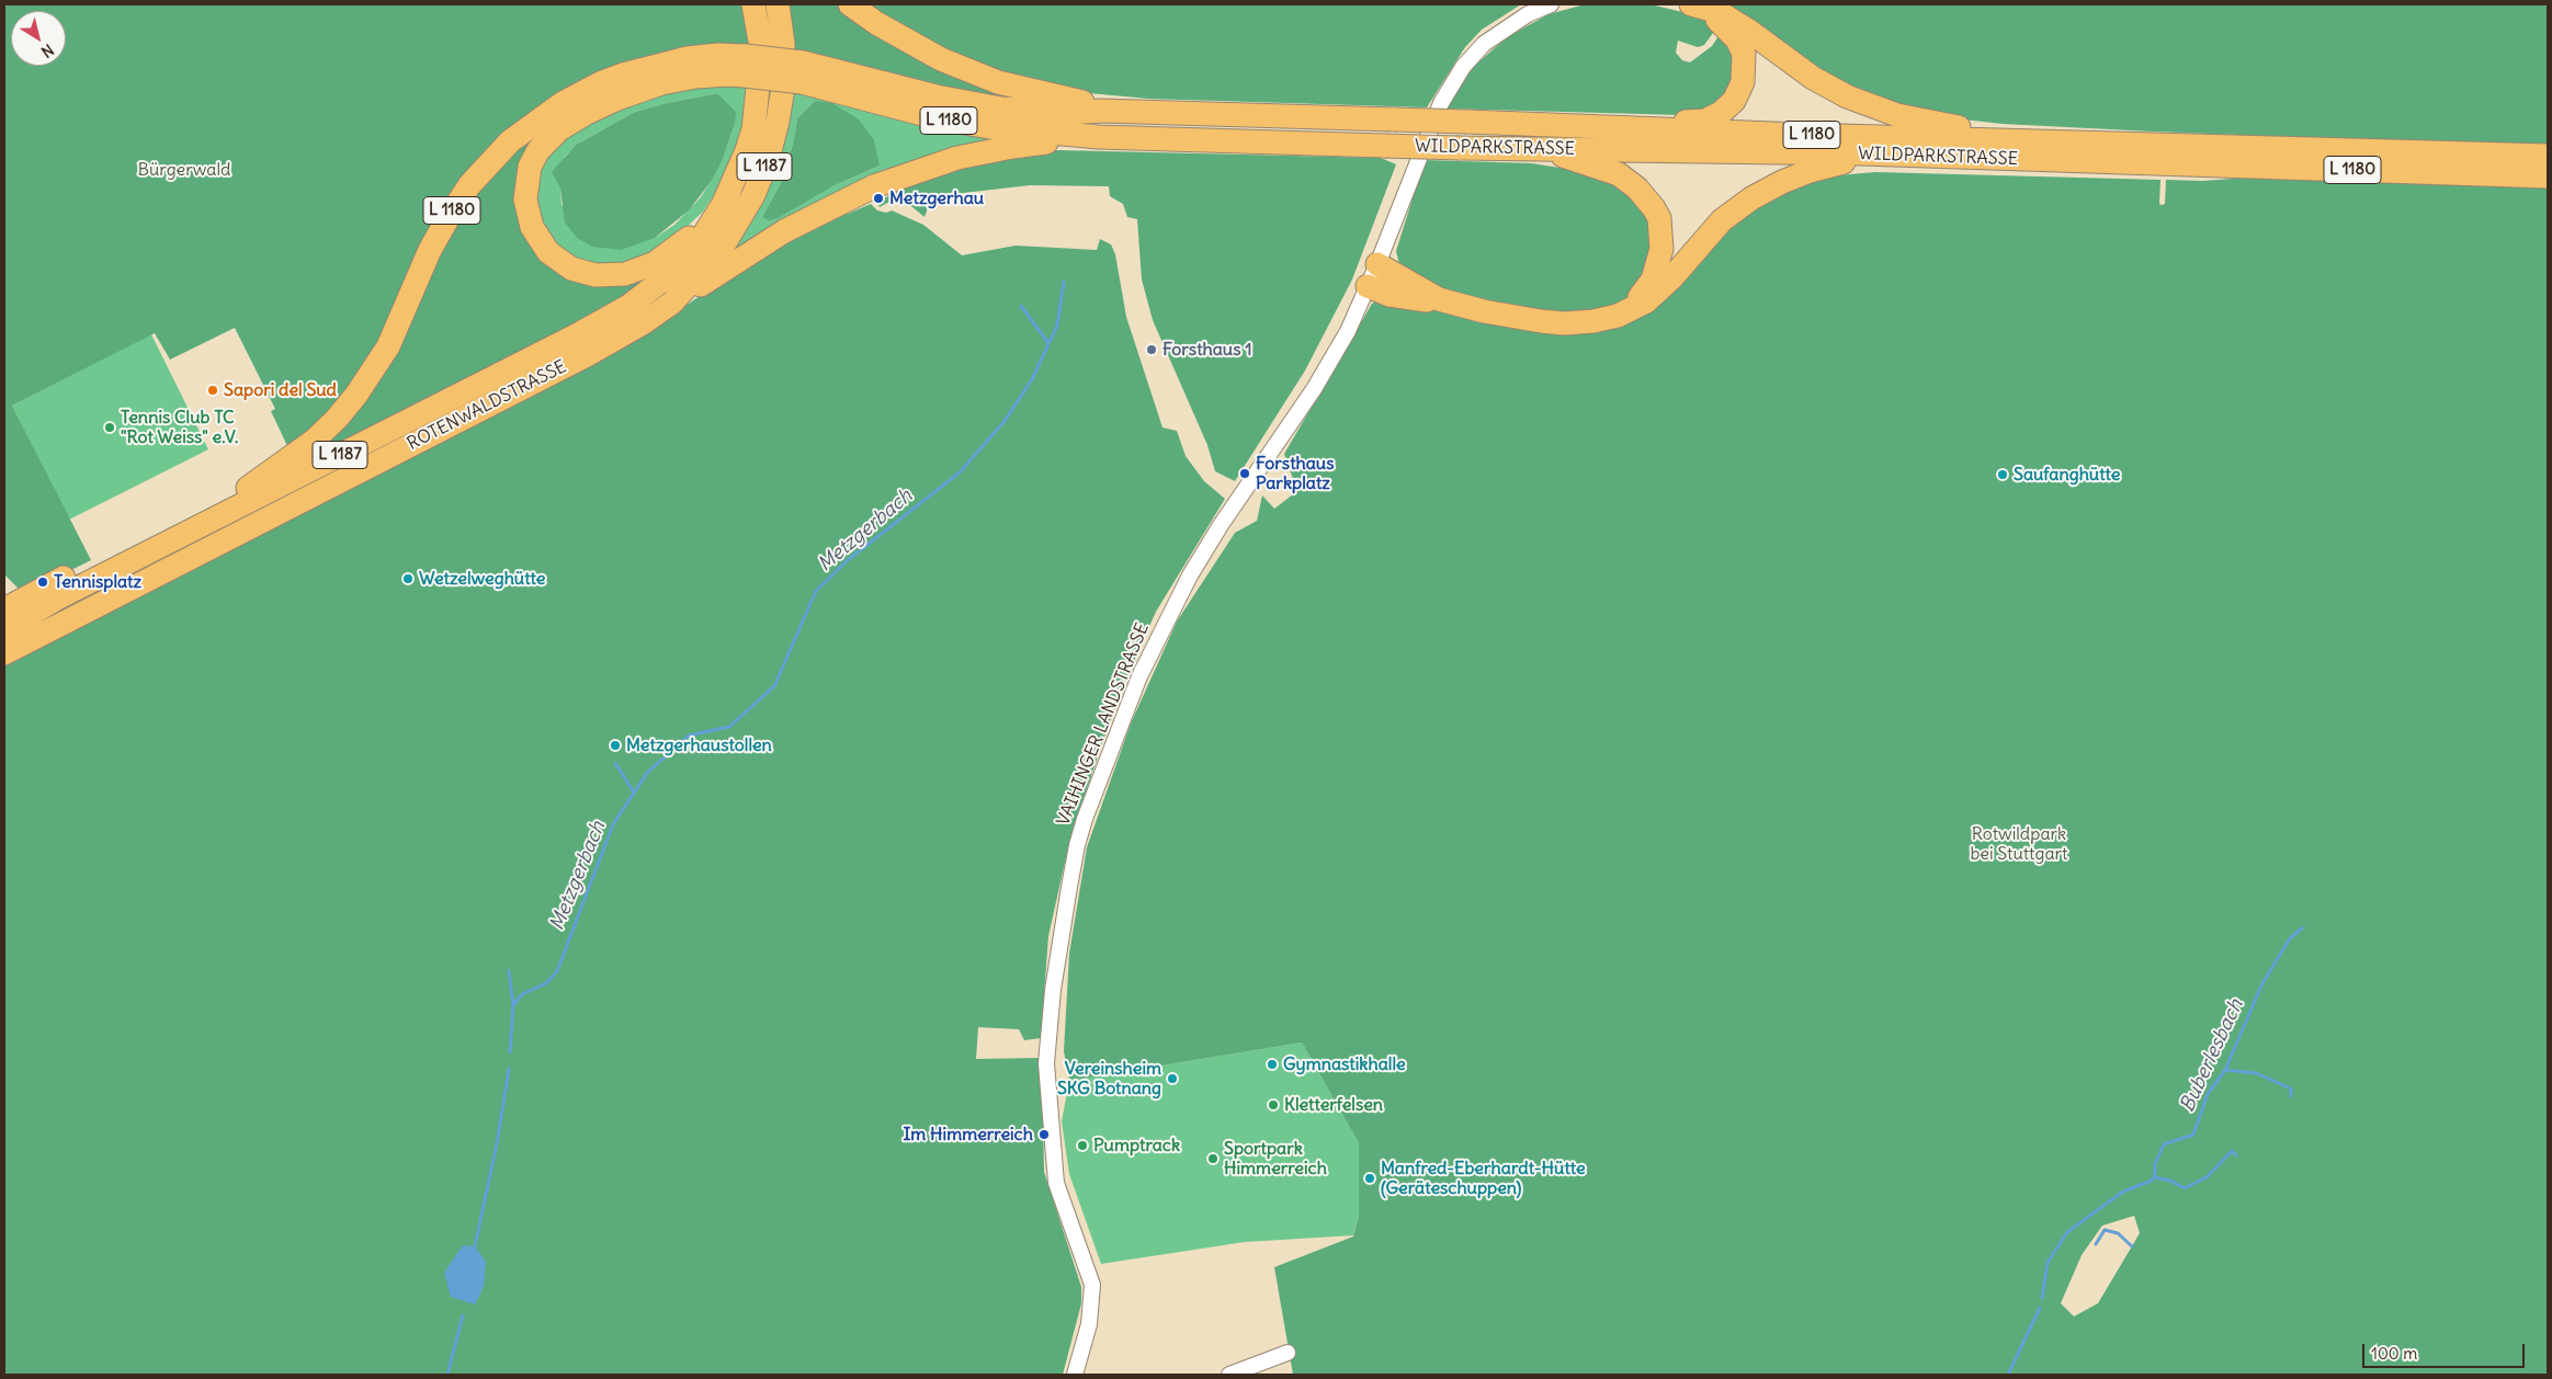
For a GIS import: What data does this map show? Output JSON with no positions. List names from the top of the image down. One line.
{"streets":{"highway":["L 1180","WILDPARKSTRASSE","L 1187","ROTENWALDSTRASSE"],"street":["VAIHINGER LANDSTRASSE"]},"crossings":[["L 1180","WILDPARKSTRASSE"],["L 1180","L 1187"],["L 1180","ROTENWALDSTRASSE"],["L 1180","VAIHINGER LANDSTRASSE"],["L 1187","ROTENWALDSTRASSE"]],"water":["Metzgerbach","Buberlesbach"],"parks":["Bürgerwald","Rotwildpark bei Stuttgart"],"places":["Metzgerhau","Forsthaus 1","Sapori del Sud","Tennis Club TC \"Rot Weiss\" e.V.","Forsthaus Parkplatz","Saufanghütte","Wetzelweghütte","Tennisplatz","Metzgerhaustollen","Gymnastikhalle","Vereinsheim SKG Botnang","Kletterfelsen","Im Himmerreich","Pumptrack","Sportpark Himmerreich","Manfred-Eberhardt-Hütte (Geräteschuppen)"],"scale_bar":"100 m","north":"bottom right"}
